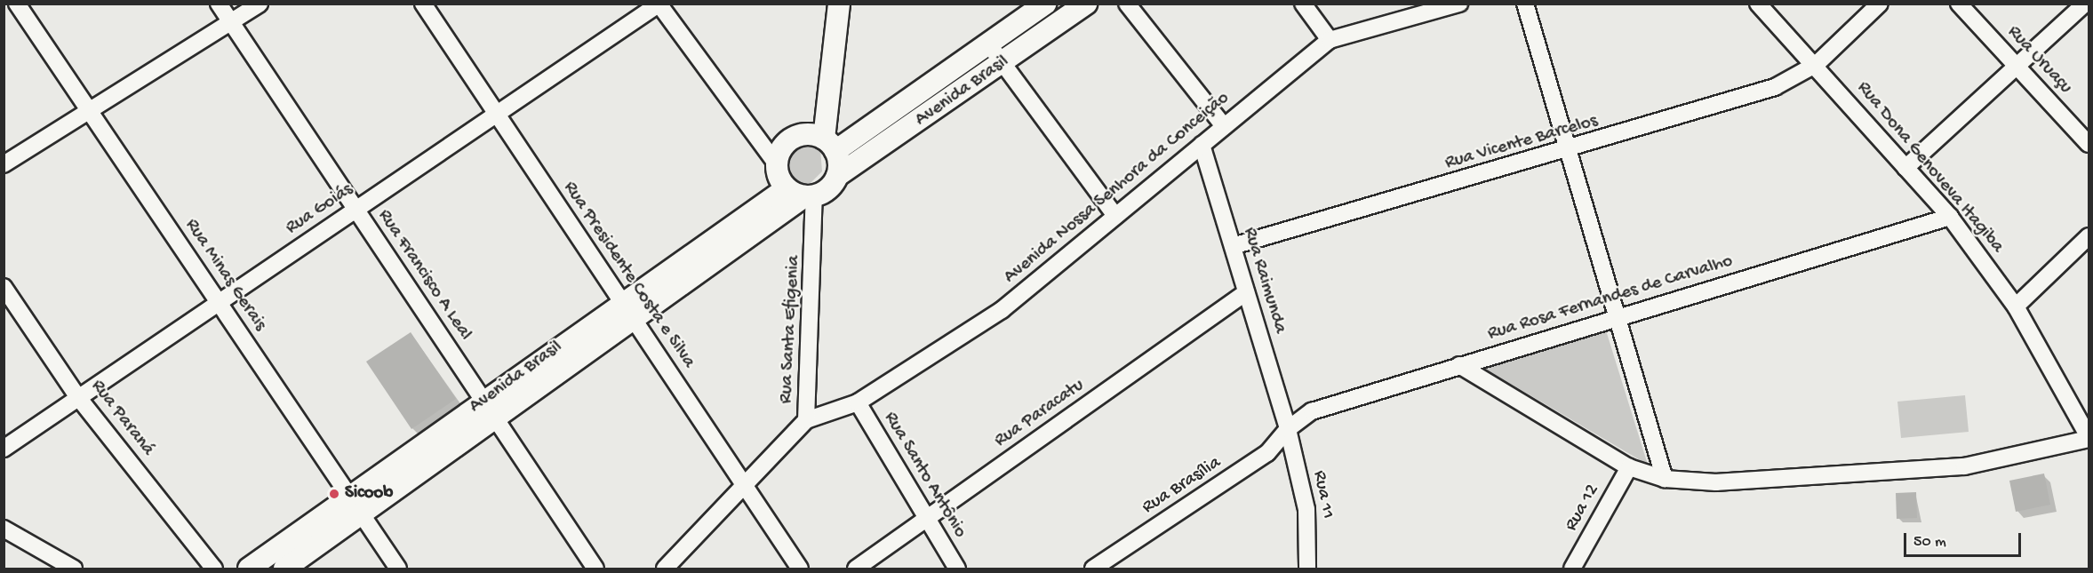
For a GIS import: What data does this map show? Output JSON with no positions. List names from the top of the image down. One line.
{"streets":{"street":["Rua Uruaçu","Avenida Brasil","Rua Vicente Barcelos","Rua Dona Genoveva Itagiba","Avenida Nossa Senhora da Conceição","Rua Goiás","Rua Minas Gerais","Rua Francisco A Leal","Rua Presidente Costa e Silva","Rua Raimunda","Rua Rosa Fernandes de Carvalho","Rua Santa Efigenia","Rua Paracatu","Rua Paraná","Rua Santo Antônio","Rua Brasília","Rua 11","Rua 12"]},"crossings":[["Avenida Brasil","Rua Minas Gerais"],["Avenida Brasil","Rua Francisco A Leal"],["Avenida Brasil","Rua Presidente Costa e Silva"],["Avenida Brasil","Rua Santa Efigenia"],["Rua Vicente Barcelos","Rua Dona Genoveva Itagiba"],["Rua Vicente Barcelos","Rua Raimunda"],["Rua Dona Genoveva Itagiba","Rua Rosa Fernandes de Carvalho"],["Avenida Nossa Senhora da Conceição","Rua Raimunda"],["Avenida Nossa Senhora da Conceição","Rua Santa Efigenia"],["Avenida Nossa Senhora da Conceição","Rua Santo Antônio"],["Rua Goiás","Rua Minas Gerais"],["Rua Goiás","Rua Francisco A Leal"],["Rua Goiás","Rua Presidente Costa e Silva"],["Rua Goiás","Rua Paraná"],["Rua Presidente Costa e Silva","Rua Santa Efigenia"],["Rua Raimunda","Rua Rosa Fernandes de Carvalho"],["Rua Raimunda","Rua Paracatu"],["Rua Raimunda","Rua Brasília"],["Rua Raimunda","Rua 11"],["Rua Rosa Fernandes de Carvalho","Rua Brasília"],["Rua Rosa Fernandes de Carvalho","Rua 11"],["Rua Paracatu","Rua Santo Antônio"],["Rua Brasília","Rua 11"]],"places":["Sicoob"],"scale_bar":"50 m"}
